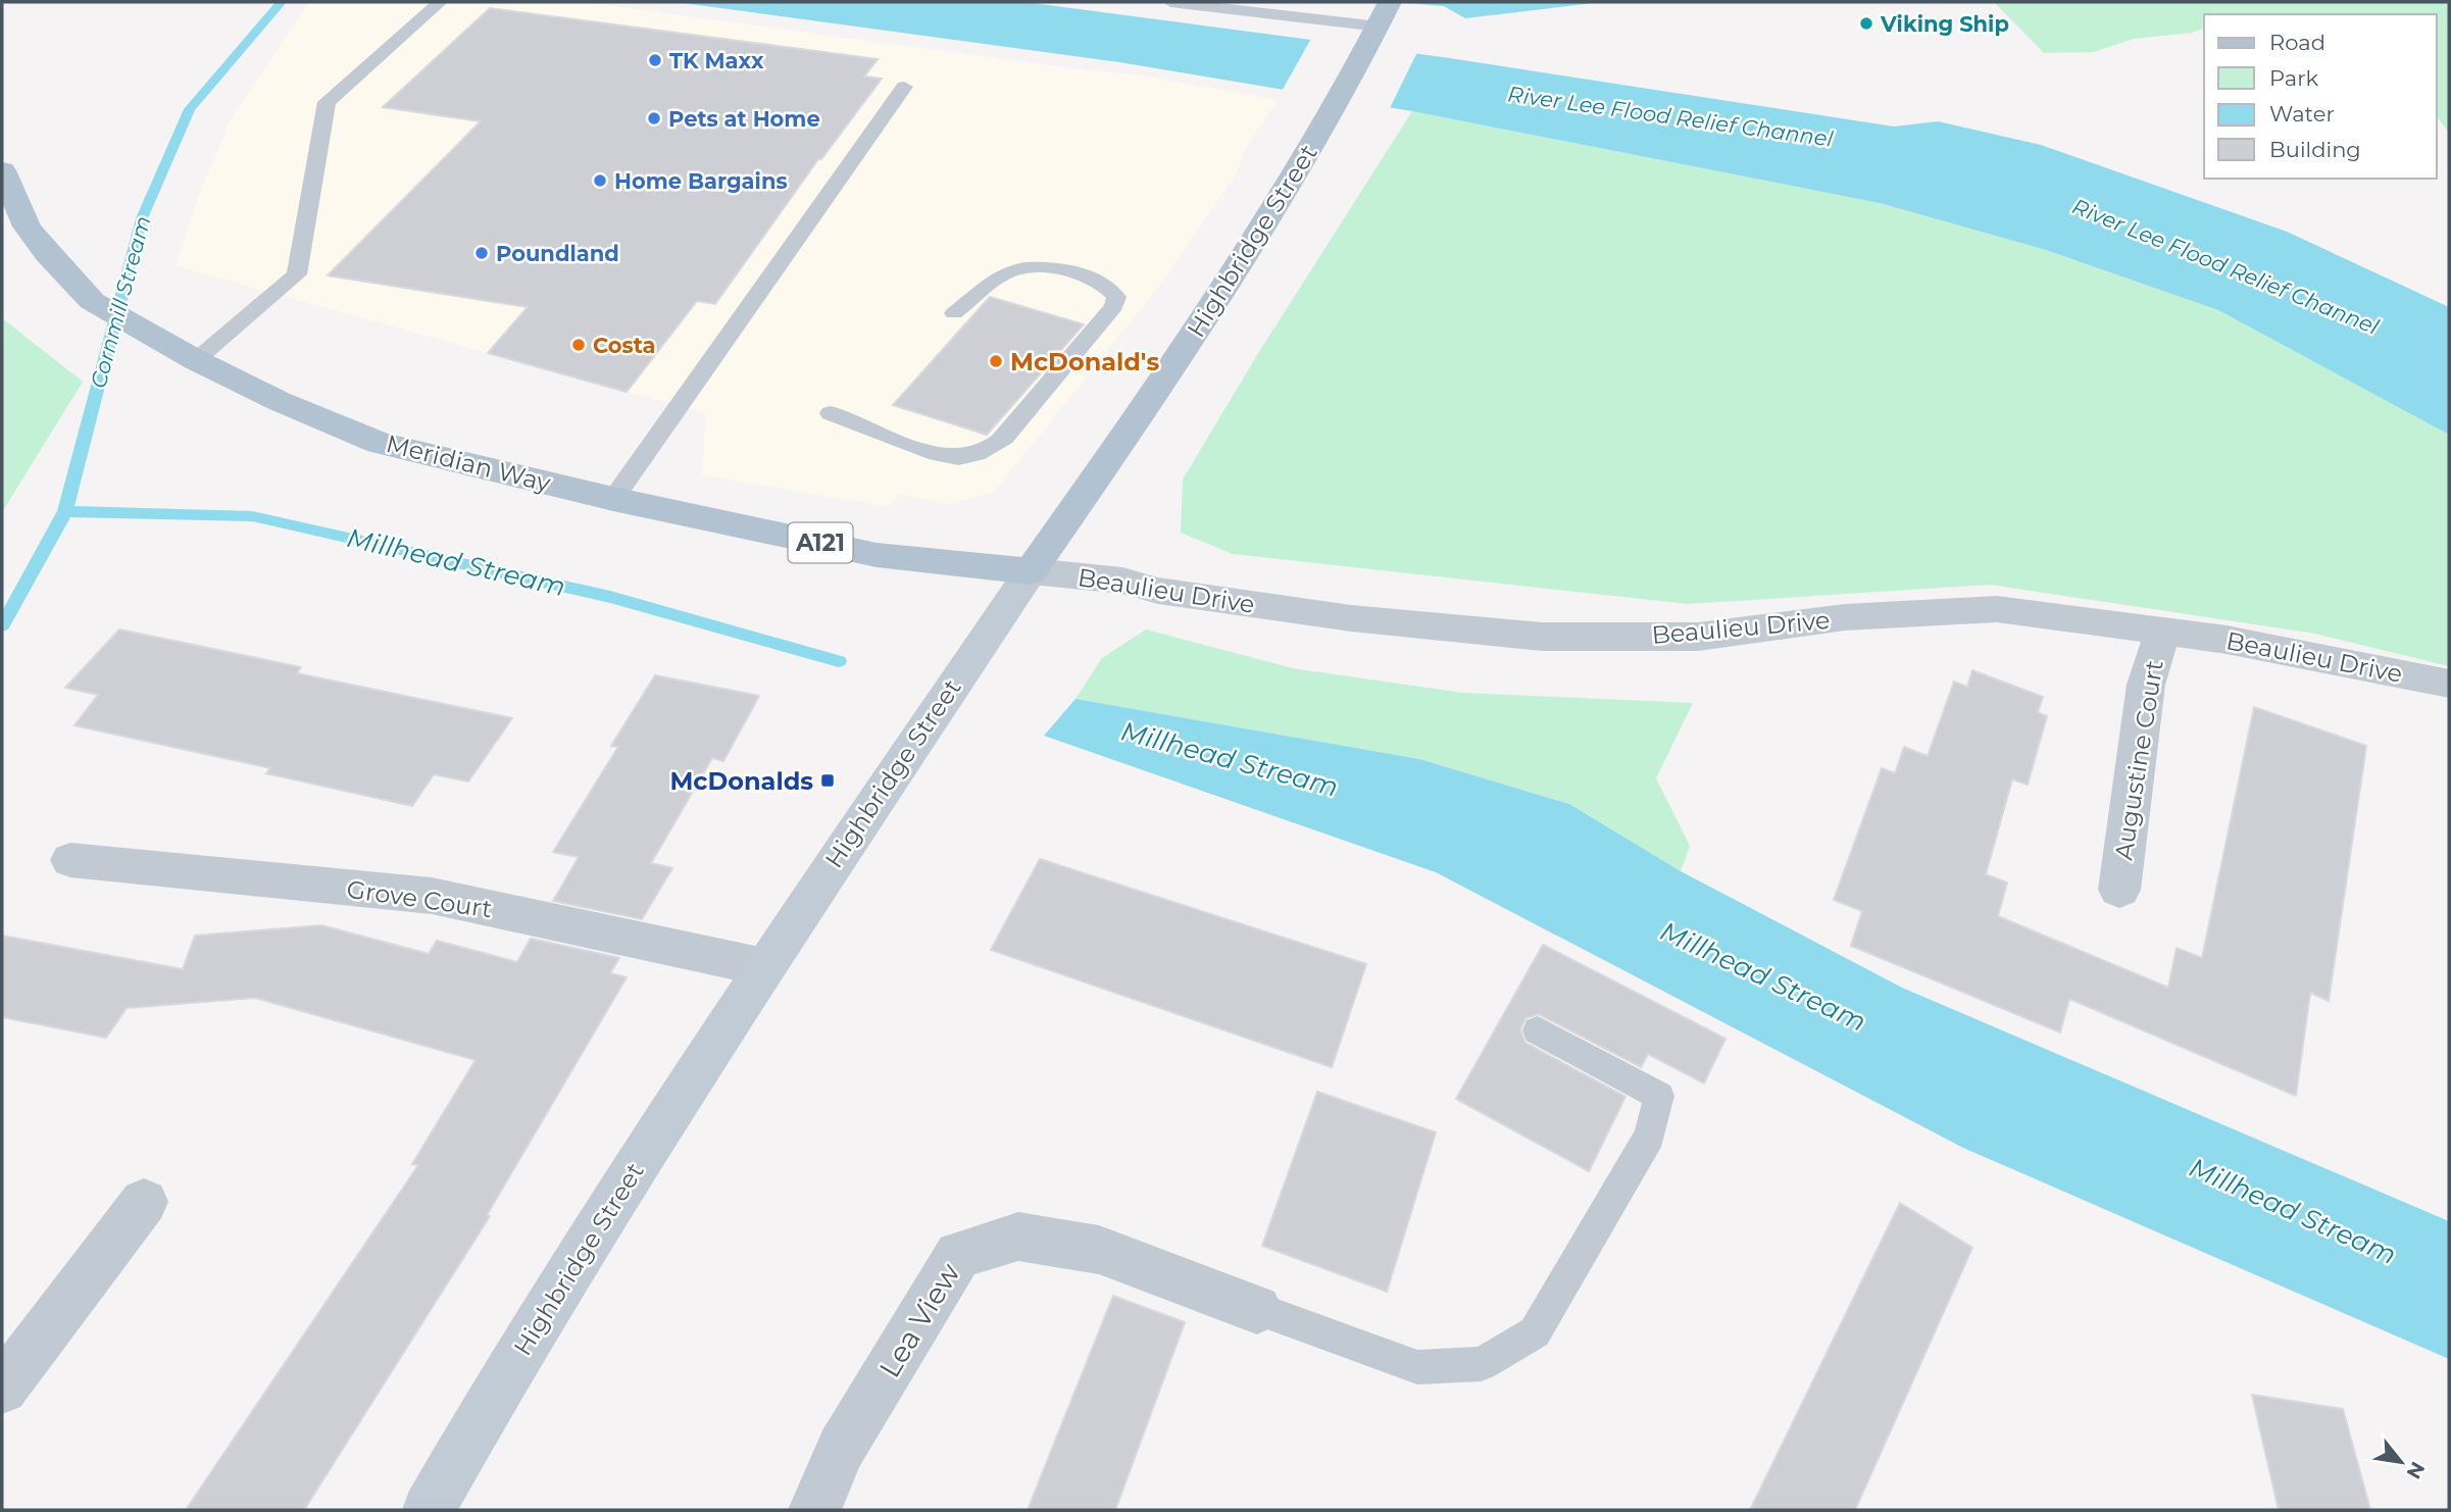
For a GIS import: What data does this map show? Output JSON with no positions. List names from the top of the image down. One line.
{"streets":{"main road":["Highbridge Street","Meridian Way","A121"],"street":["Beaulieu Drive","Augustine Court","Grove Court","Lea View"]},"crossings":[["Highbridge Street","Meridian Way"],["Highbridge Street","Beaulieu Drive"],["Highbridge Street","Grove Court"],["Meridian Way","Beaulieu Drive"],["Beaulieu Drive","Augustine Court"]],"water":["River Lee Flood Relief Channel","Cornmill Stream","Millhead Stream"],"places":{"other":["Viking Ship","TK Maxx","Pets at Home","Home Bargains","Poundland","Costa","McDonald's"],"transit":["McDonalds"]},"legend":["Road","Park","Water","Building"],"north":"bottom right"}
